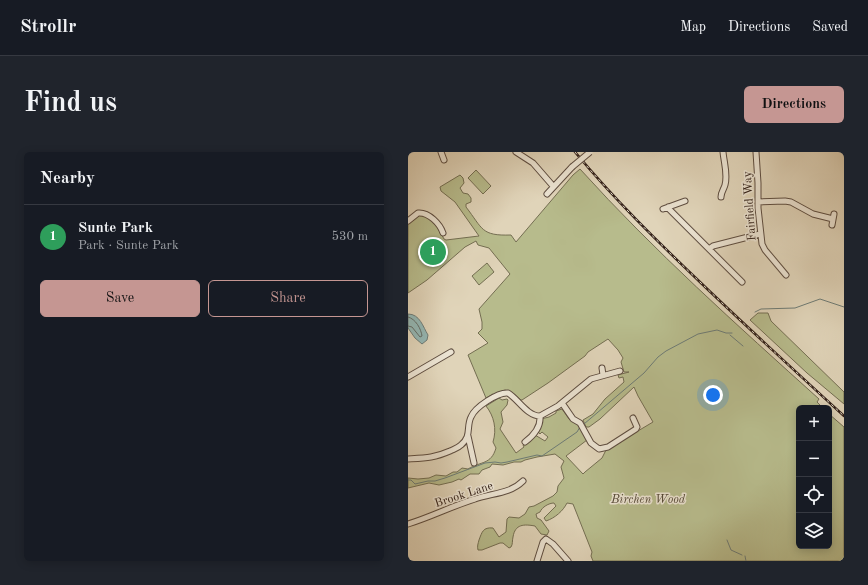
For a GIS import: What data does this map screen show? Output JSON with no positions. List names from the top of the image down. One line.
{"streets":{"street":["Fairfield Way","Brook Lane"]},"parks":["Birchen Wood"],"page":{"header":"Strollr","nav":["Map","Directions","Saved"],"buttons":["Directions",["Save","Share"]],"title":"Find us","heading":"Nearby","list":[{"mark":"1","name":"Sunte Park","note":"Park · Sunte Park","value":"530 m"}],"pins":"1","map_buttons":["+","−"]}}
